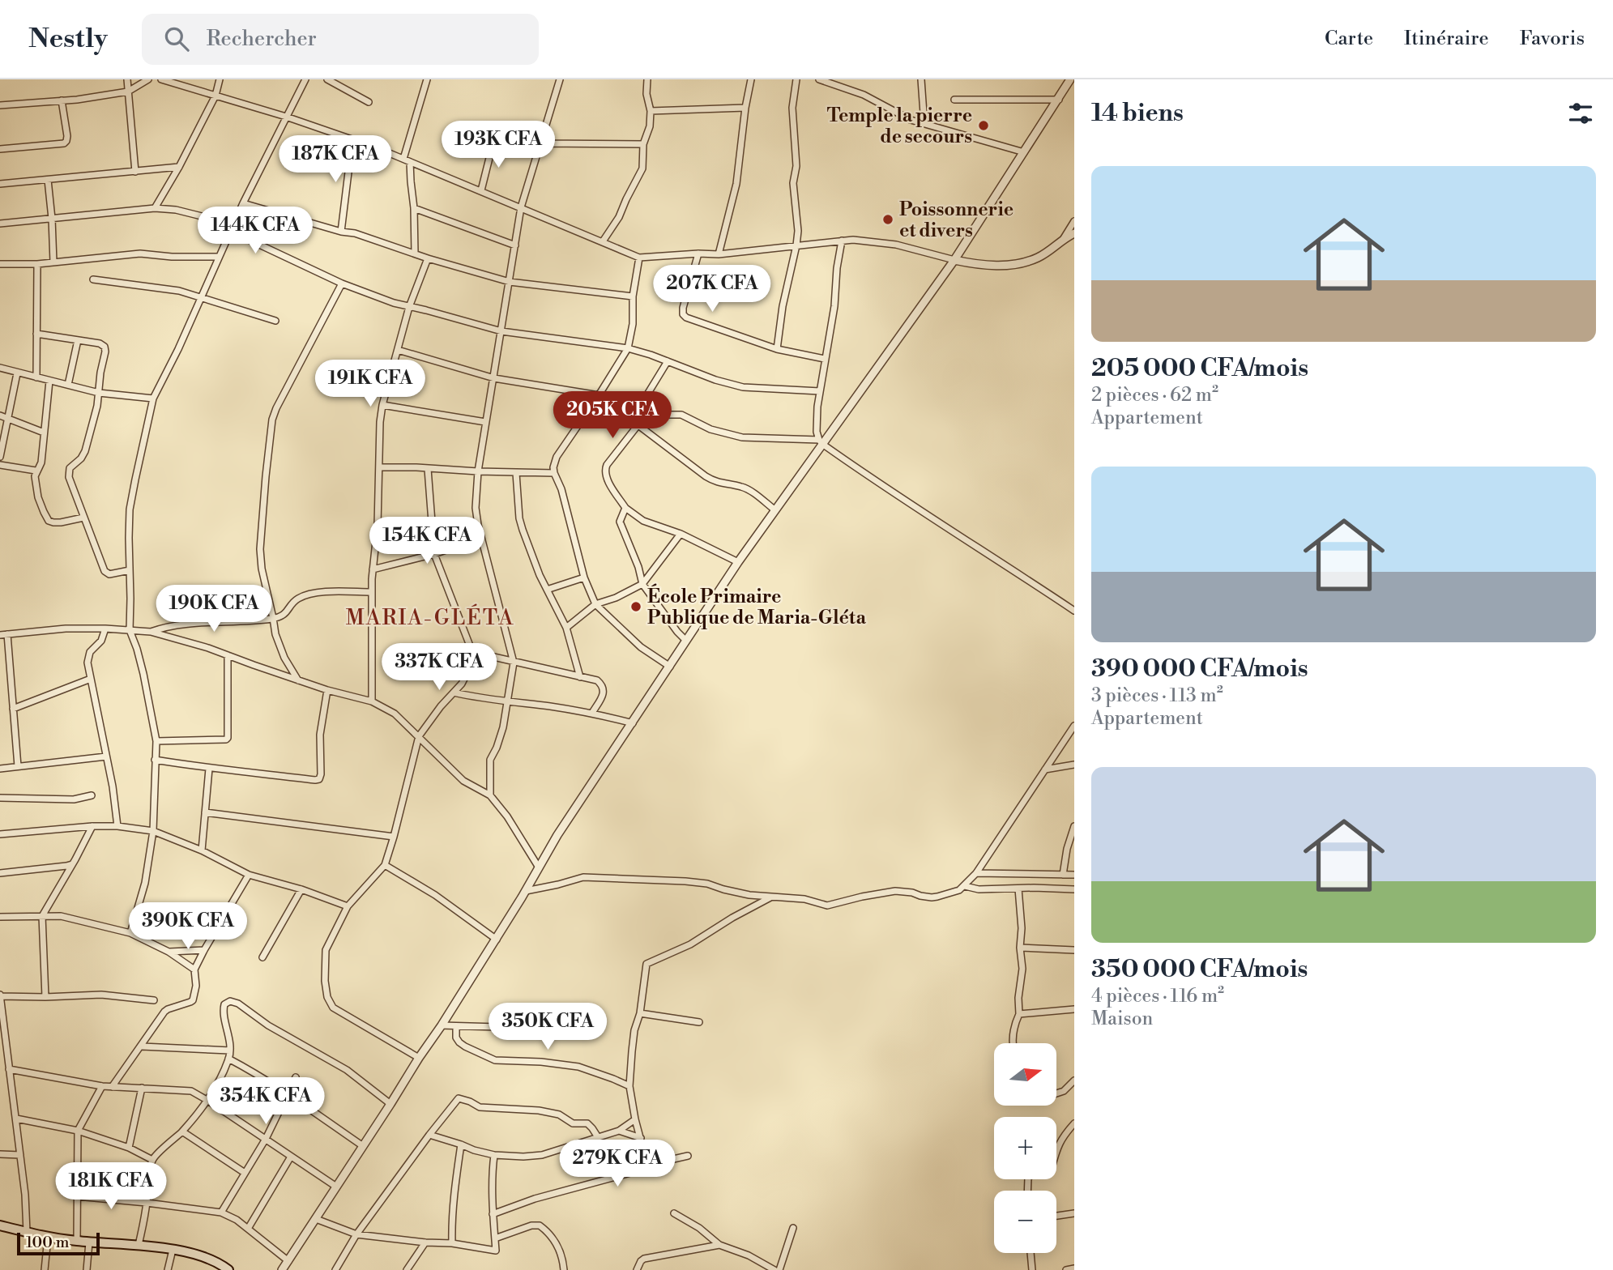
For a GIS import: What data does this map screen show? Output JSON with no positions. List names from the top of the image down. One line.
{"districts":["MARIA-GLÉTA"],"places":["Temple la pierre de secours","Poissonnerie et divers","École Primaire Publique de Maria-Gléta"],"scale_bar":"100 m","north":"right","page":{"header":"Nestly","search":"Rechercher","nav":["Carte","Itinéraire","Favoris"],"heading":"14 biens","price":["193K CFA","187K CFA","144K CFA","207K CFA","191K CFA","205K CFA","154K CFA","190K CFA","337K CFA","390K CFA","350K CFA","354K CFA","279K CFA","181K CFA"],"list":[{"name":"205 000 CFA/mois","note":"2 pièces · 62 m² · Appartement"},{"name":"390 000 CFA/mois","note":"3 pièces · 113 m² · Appartement"},{"name":"350 000 CFA/mois","note":"4 pièces · 116 m² · Maison"}],"map_buttons":["+","−"],"scale":"100 m"}}
